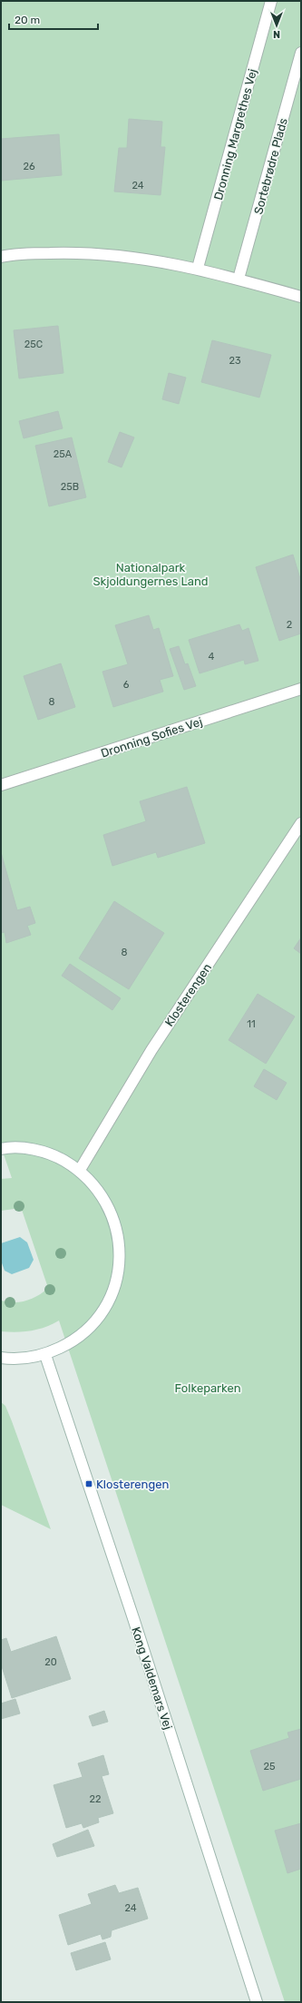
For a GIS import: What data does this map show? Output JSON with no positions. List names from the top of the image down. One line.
{"streets":{"street":["Dronning Margrethes Vej","Sortebrødre Plads","Dronning Sofies Vej","Klosterengen","Kong Valdemars Vej"]},"parks":["Nationalpark Skjoldungernes Land","Folkeparken"],"places":{"transit":["Klosterengen"]},"house_numbers":["26","24","25C","23","25A","25B","2","4","6","8","8","11","20","25","22","24"],"scale_bar":"20 m","north":"bottom"}
